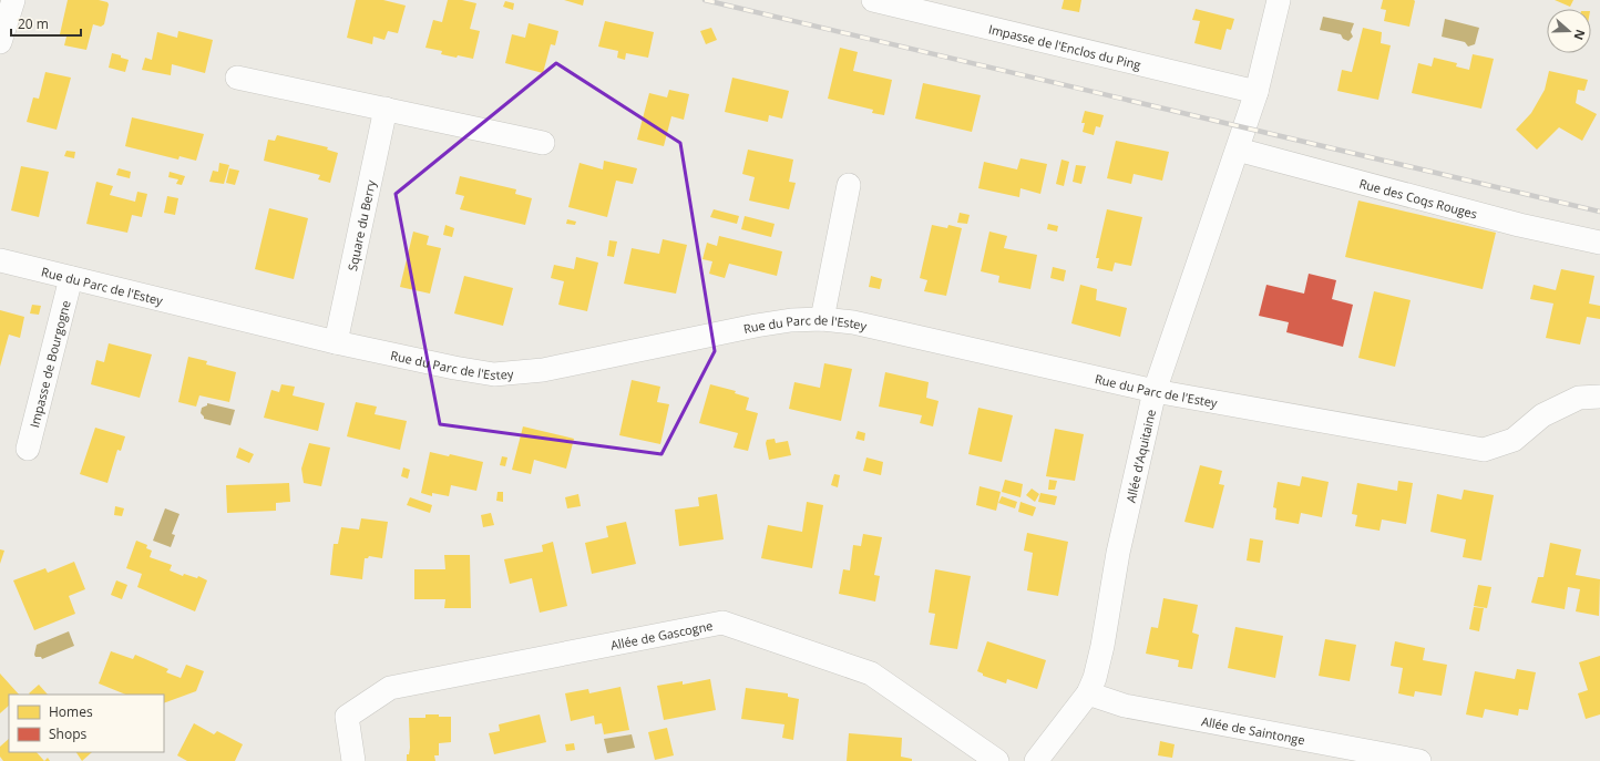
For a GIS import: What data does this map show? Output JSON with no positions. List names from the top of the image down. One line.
{"streets":{"street":["Impasse de l'Enclos du Ping","Rue des Coqs Rouges","Square du Berry","Rue du Parc de l'Estey","Impasse de Bourgogne","Allée d'Aquitaine","Allée de Gascogne","Allée de Saintonge"]},"crossings":[["Impasse de l'Enclos du Ping","Allée d'Aquitaine"],["Rue des Coqs Rouges","Allée d'Aquitaine"],["Square du Berry","Rue du Parc de l'Estey"],["Rue du Parc de l'Estey","Impasse de Bourgogne"],["Rue du Parc de l'Estey","Allée d'Aquitaine"],["Allée d'Aquitaine","Allée de Saintonge"]],"legend":["Homes","Shops"],"scale_bar":"20 m","north":"right"}
